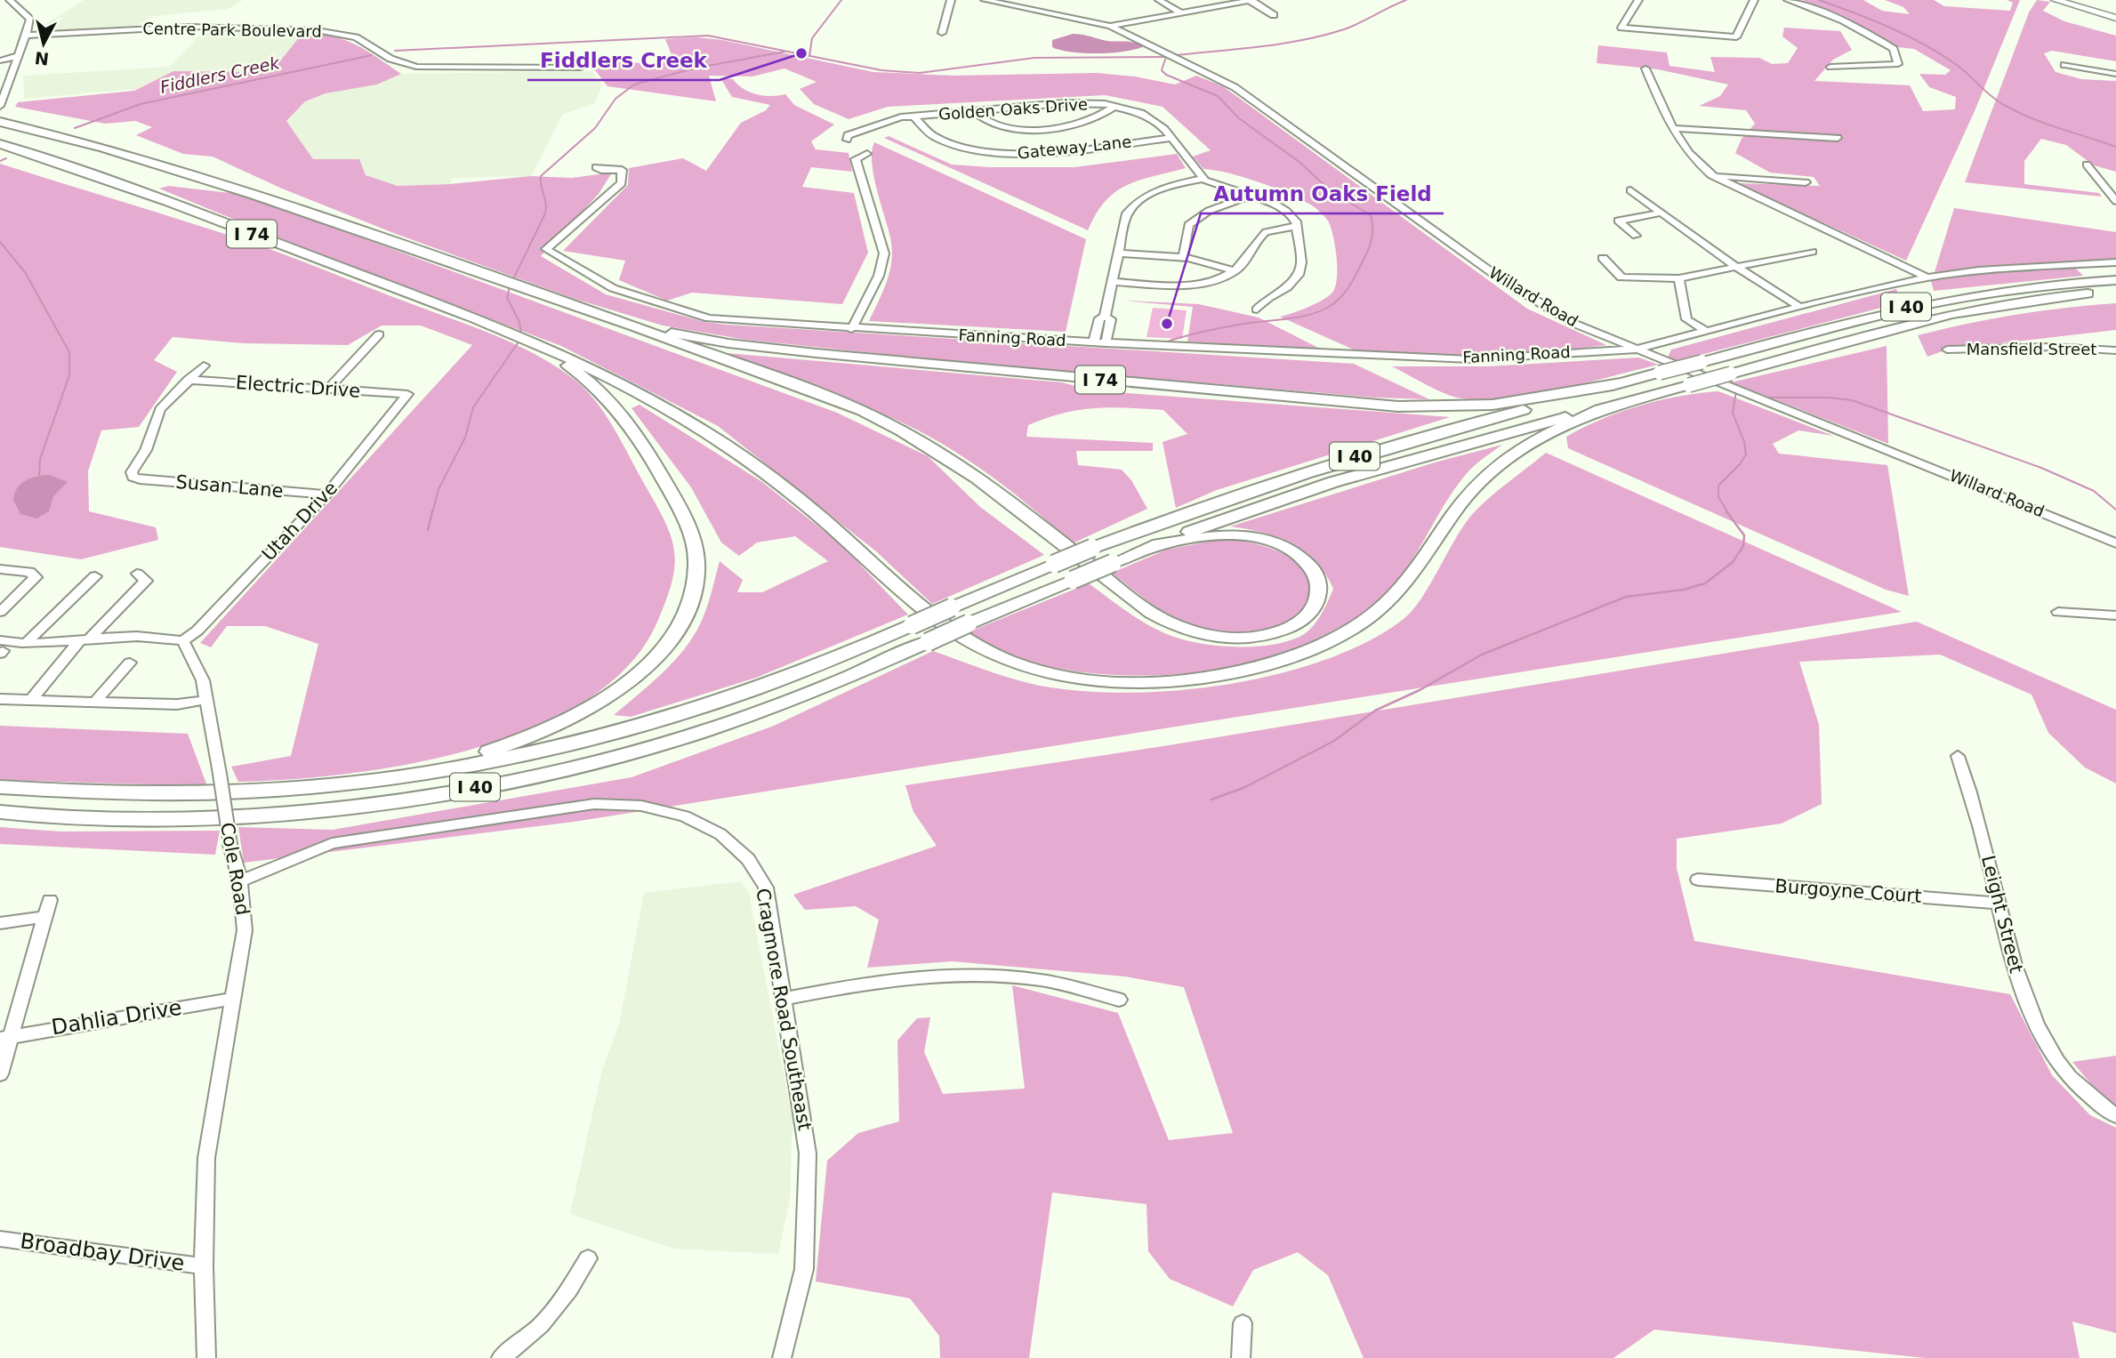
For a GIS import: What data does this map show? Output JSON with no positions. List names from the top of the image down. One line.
{"streets":{"highway":["I 74","I 40"],"street":["Centre Park Boulevard","Golden Oaks Drive","Gateway Lane","Willard Road","Fanning Road","Mansfield Street","Electric Drive","Susan Lane","Utah Drive","Cole Road","Burgoyne Court","Leight Street","Cragmore Road Southeast","Dahlia Drive","Broadbay Drive"]},"crossings":[["Golden Oaks Drive","Gateway Lane"],["I 74","I 40"],["Willard Road","Fanning Road"],["Electric Drive","Susan Lane"],["Electric Drive","Utah Drive"],["Susan Lane","Utah Drive"],["Utah Drive","Cole Road"],["Cole Road","Cragmore Road Southeast"],["Cole Road","Dahlia Drive"],["Cole Road","Broadbay Drive"],["Burgoyne Court","Leight Street"]],"water":["Fiddlers Creek"],"places":["Fiddlers Creek","Autumn Oaks Field"],"north":"bottom"}
